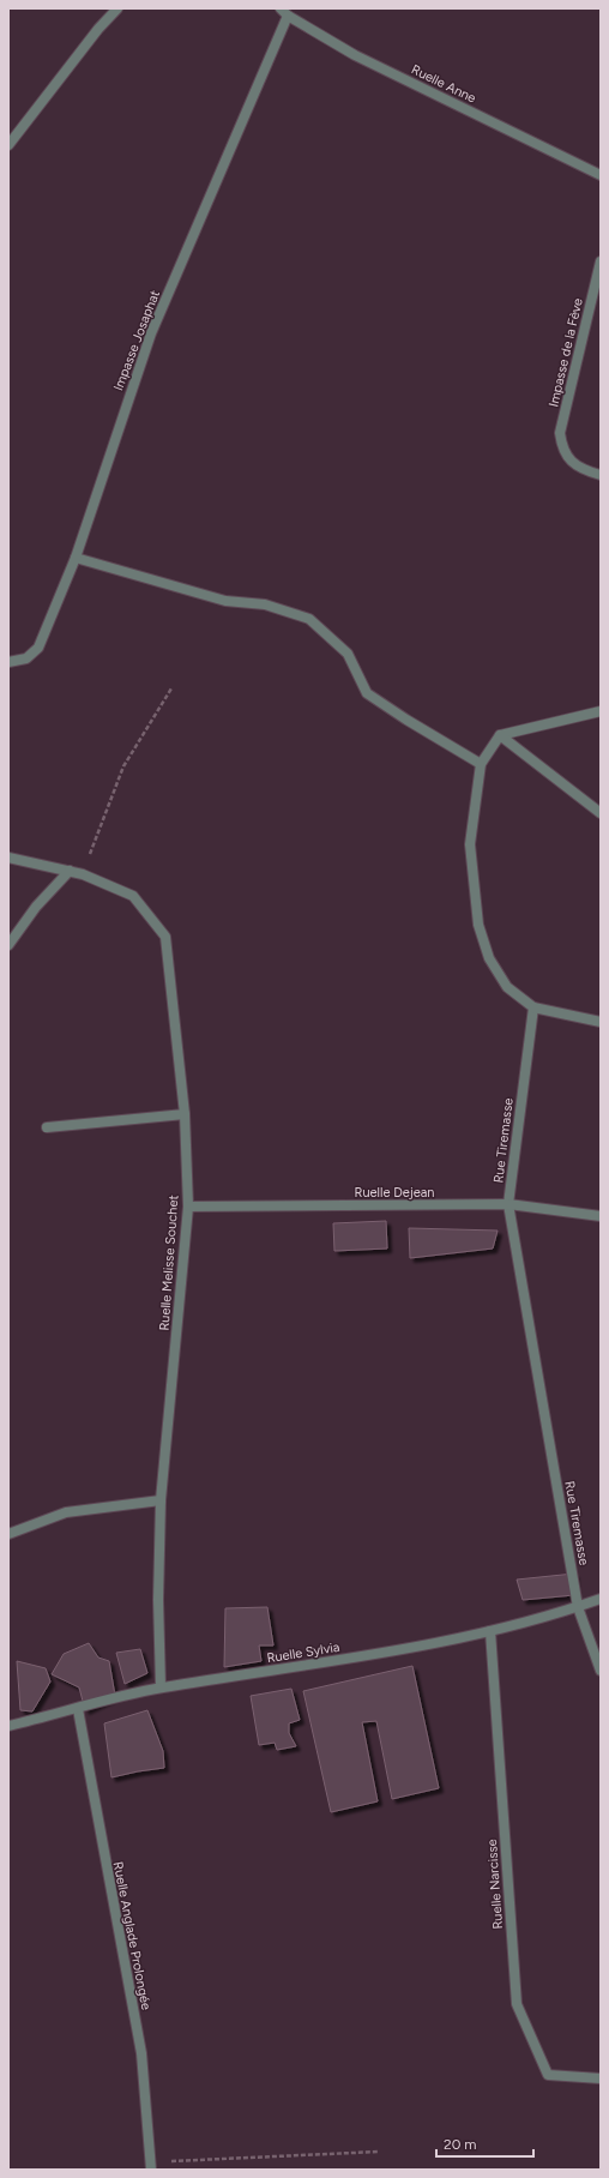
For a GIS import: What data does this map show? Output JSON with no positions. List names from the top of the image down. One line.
{"streets":{"street":["Ruelle Anne","Impasse Josaphat","Impasse de la Fève","Rue Tiremasse","Ruelle Dejean","Ruelle Melisse Souchet","Ruelle Sylvia","Ruelle Narcisse","Ruelle Anglade Prolongée"]},"crossings":[["Ruelle Anne","Impasse Josaphat"],["Rue Tiremasse","Ruelle Dejean"],["Rue Tiremasse","Ruelle Sylvia"],["Ruelle Dejean","Ruelle Melisse Souchet"],["Ruelle Melisse Souchet","Ruelle Sylvia"],["Ruelle Sylvia","Ruelle Narcisse"],["Ruelle Sylvia","Ruelle Anglade Prolongée"]],"scale_bar":"20 m"}
